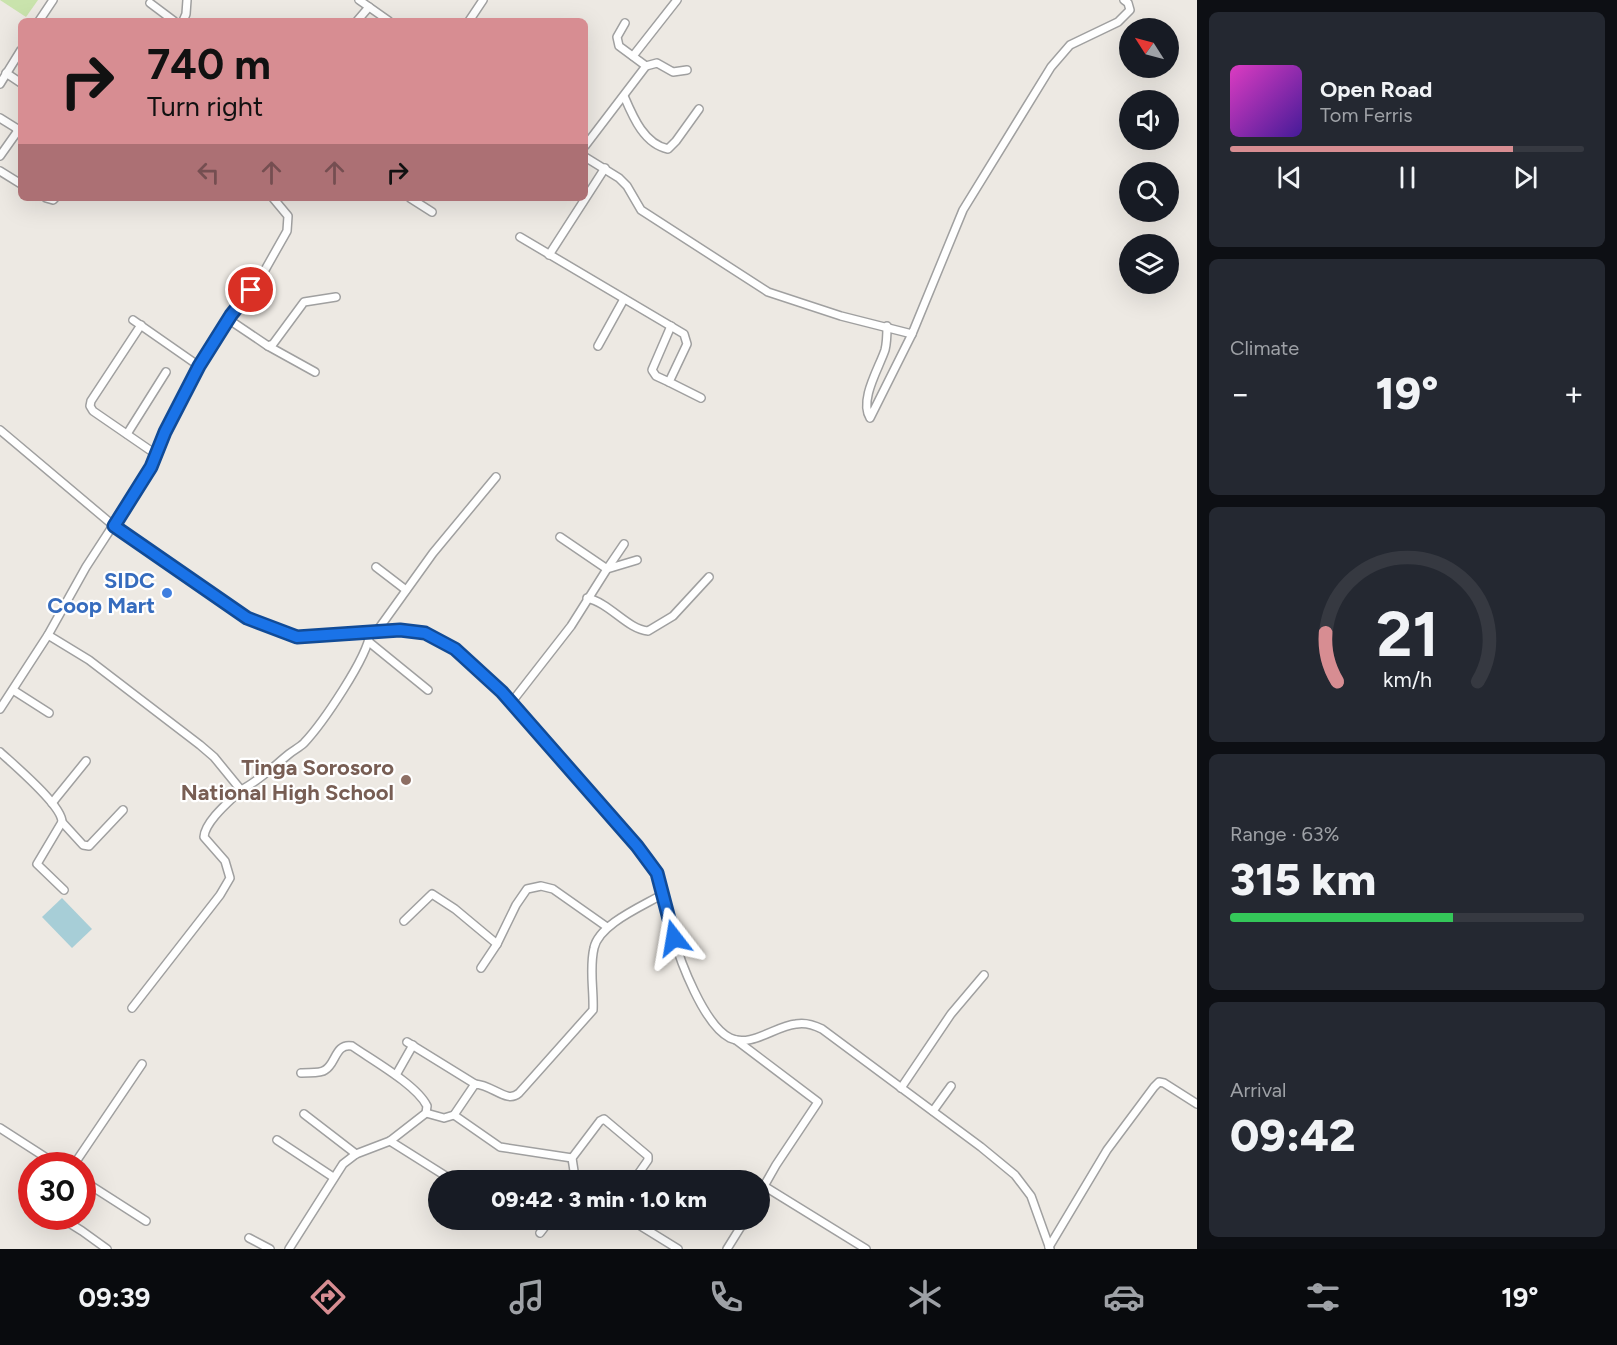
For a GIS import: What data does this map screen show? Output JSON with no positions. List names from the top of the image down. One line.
{"places":["SIDC Coop Mart","Tinga Sorosoro National High School"],"north":"top left","page":{"turn":["740 m","Turn right"],"song":["Open Road","Tom Ferris"],"tile":["Climate",["Range · 63%","315 km"],["Arrival","09:42"]],"heat":["−","19°","+"],"limit":"30","trip":"09:42 · 3 min · 1.0 km","tabs":["09:39","19°"],"gauge":["21","km/h"]}}
